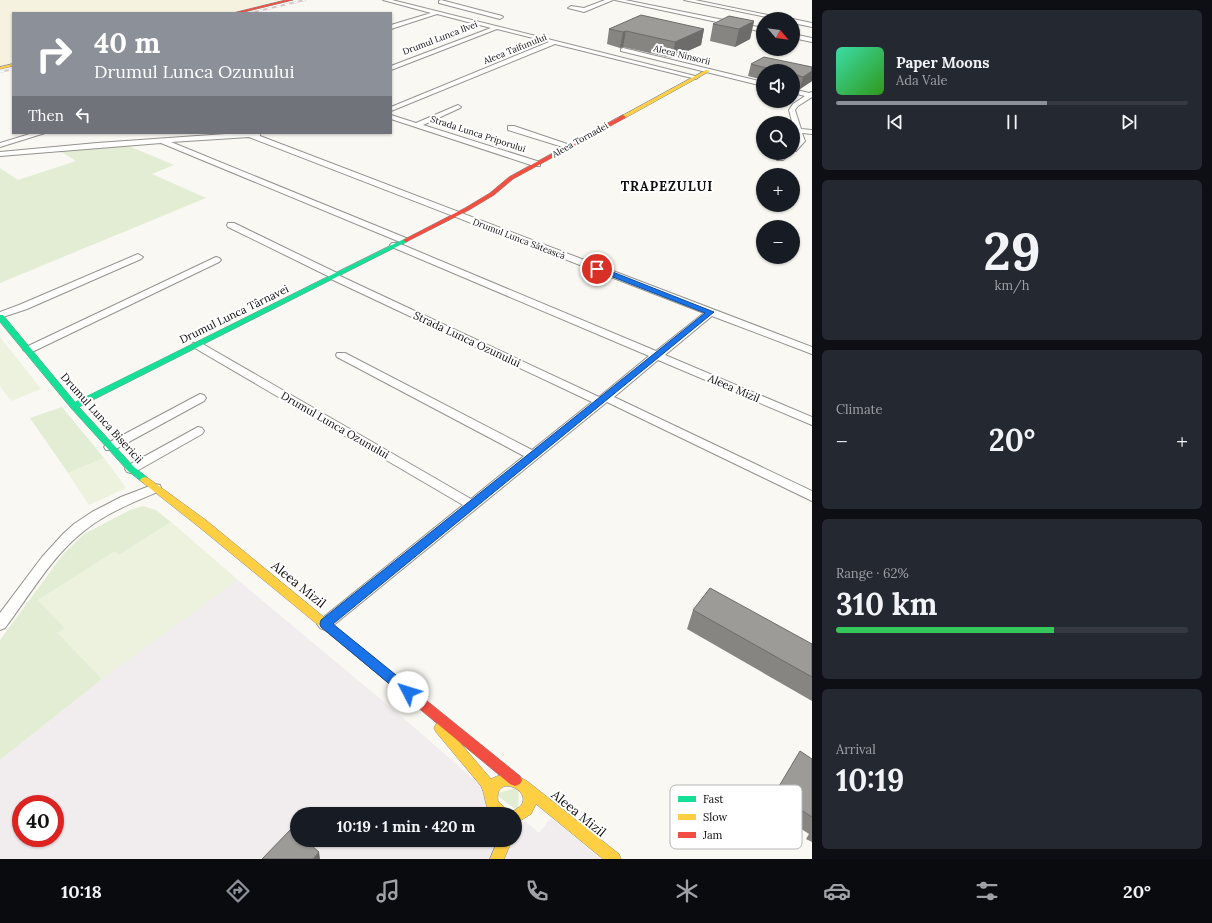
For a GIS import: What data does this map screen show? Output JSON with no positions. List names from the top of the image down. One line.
{"streets":{"street":["Drumul Lunca Ilvei","Aleea Taifunului","Aleea Ninsorii","Strada Lunca Priporului","Aleea Tornadei","Drumul Lunca Sătească","Drumul Lunca Târnavei","Strada Lunca Ozunului","Aleea Mizil","Drumul Lunca Bisericii","Drumul Lunca Ozunului"]},"crossings":[["Aleea Taifunului","Aleea Tornadei"],["Aleea Ninsorii","Aleea Tornadei"],["Strada Lunca Priporului","Aleea Tornadei"],["Aleea Tornadei","Drumul Lunca Sătească"],["Aleea Tornadei","Drumul Lunca Târnavei"],["Drumul Lunca Sătească","Drumul Lunca Târnavei"],["Drumul Lunca Târnavei","Strada Lunca Ozunului"],["Drumul Lunca Târnavei","Drumul Lunca Bisericii"],["Drumul Lunca Târnavei","Drumul Lunca Ozunului"],["Aleea Mizil","Drumul Lunca Bisericii"]],"districts":["TRAPEZULUI"],"legend":["Fast","Slow","Jam"],"north":"bottom right","page":{"map_buttons":["+","−"],"turn":["40 m","Drumul Lunca Ozunului"],"song":["Paper Moons","Ada Vale"],"then":"Then","tile":[["29","km/h"],"Climate",["Range · 62%","310 km"],["Arrival","10:19"]],"heat":["−","20°","+"],"limit":"40","trip":"10:19 · 1 min · 420 m","tabs":["10:18","20°"]}}
